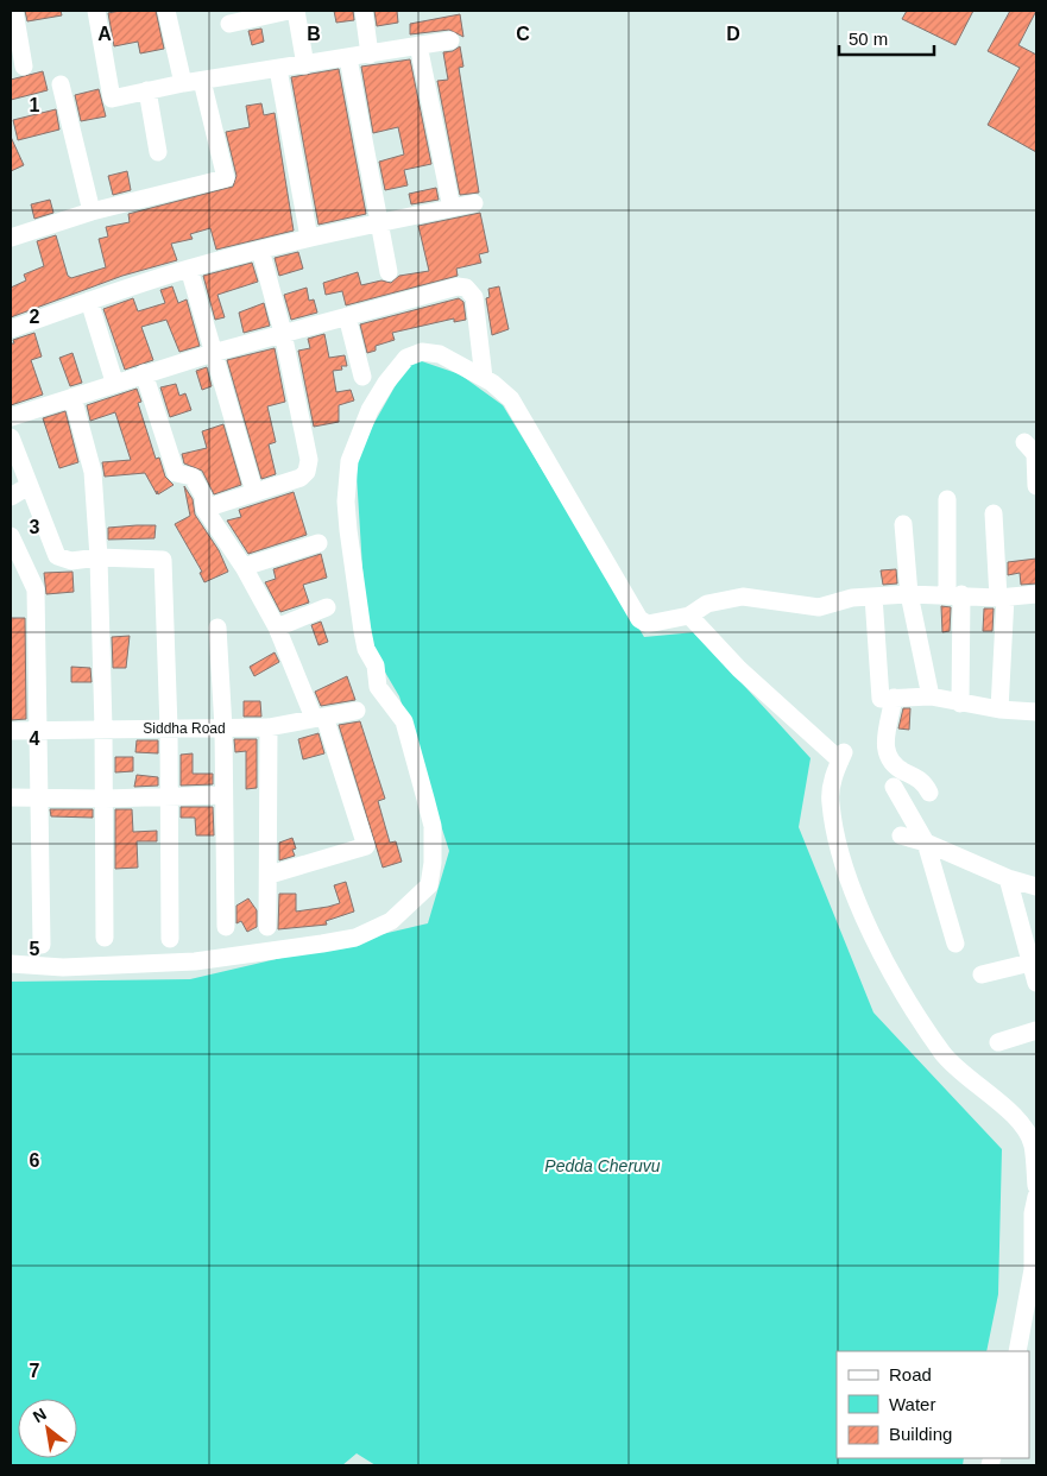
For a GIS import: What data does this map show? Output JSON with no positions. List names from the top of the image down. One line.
{"streets":{"street":["Siddha Road"]},"water":["Pedda Cheruvu"],"legend":["Road","Water","Building"],"scale_bar":"50 m","north":"top left","grid":{"columns":["A","B","C","D"],"rows":["1","2","3","4","5","6","7"]}}
